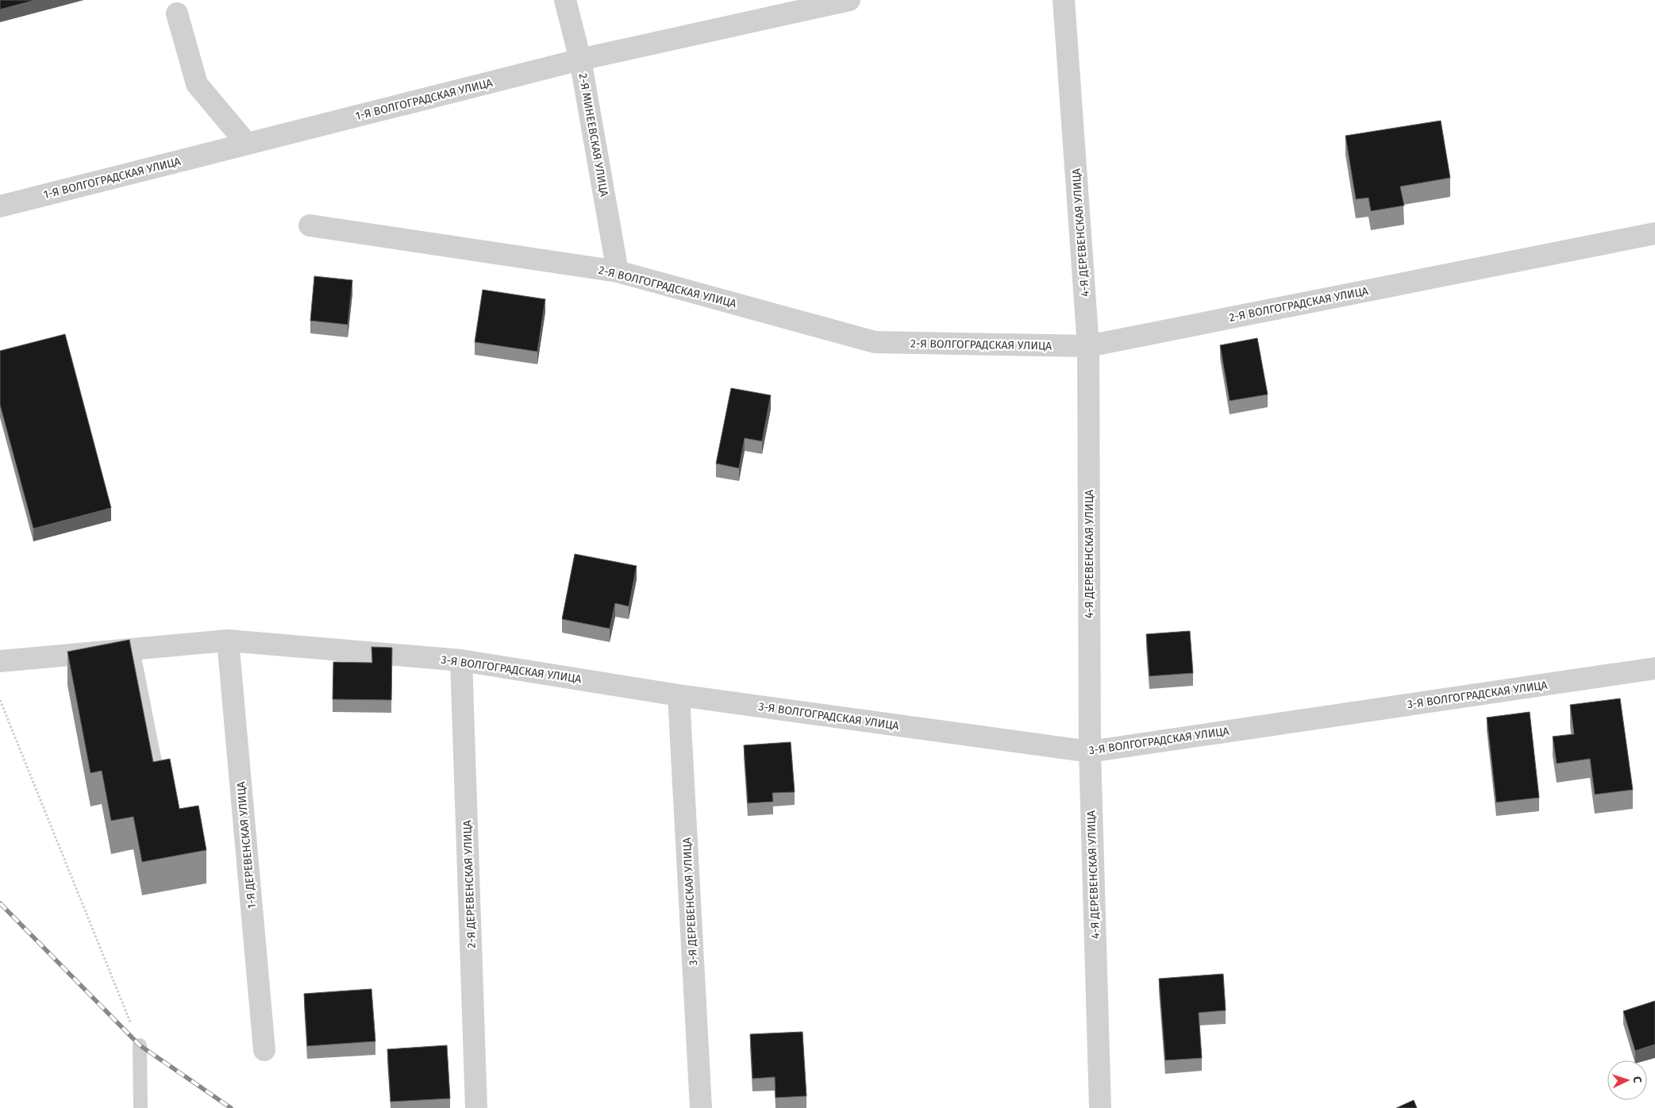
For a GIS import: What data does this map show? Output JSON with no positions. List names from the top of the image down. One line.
{"streets":{"street":["1-Я ВОЛГОГРАДСКАЯ УЛИЦА","2-Я МИНЕЕВСКАЯ УЛИЦА","4-Я ДЕРЕВЕНСКАЯ УЛИЦА","2-Я ВОЛГОГРАДСКАЯ УЛИЦА","3-Я ВОЛГОГРАДСКАЯ УЛИЦА","1-Я ДЕРЕВЕНСКАЯ УЛИЦА","2-Я ДЕРЕВЕНСКАЯ УЛИЦА","3-Я ДЕРЕВЕНСКАЯ УЛИЦА"]},"crossings":[["1-Я ВОЛГОГРАДСКАЯ УЛИЦА","2-Я МИНЕЕВСКАЯ УЛИЦА"],["2-Я МИНЕЕВСКАЯ УЛИЦА","2-Я ВОЛГОГРАДСКАЯ УЛИЦА"],["4-Я ДЕРЕВЕНСКАЯ УЛИЦА","2-Я ВОЛГОГРАДСКАЯ УЛИЦА"],["4-Я ДЕРЕВЕНСКАЯ УЛИЦА","3-Я ВОЛГОГРАДСКАЯ УЛИЦА"],["3-Я ВОЛГОГРАДСКАЯ УЛИЦА","1-Я ДЕРЕВЕНСКАЯ УЛИЦА"],["3-Я ВОЛГОГРАДСКАЯ УЛИЦА","2-Я ДЕРЕВЕНСКАЯ УЛИЦА"],["3-Я ВОЛГОГРАДСКАЯ УЛИЦА","3-Я ДЕРЕВЕНСКАЯ УЛИЦА"]],"north":"right"}
